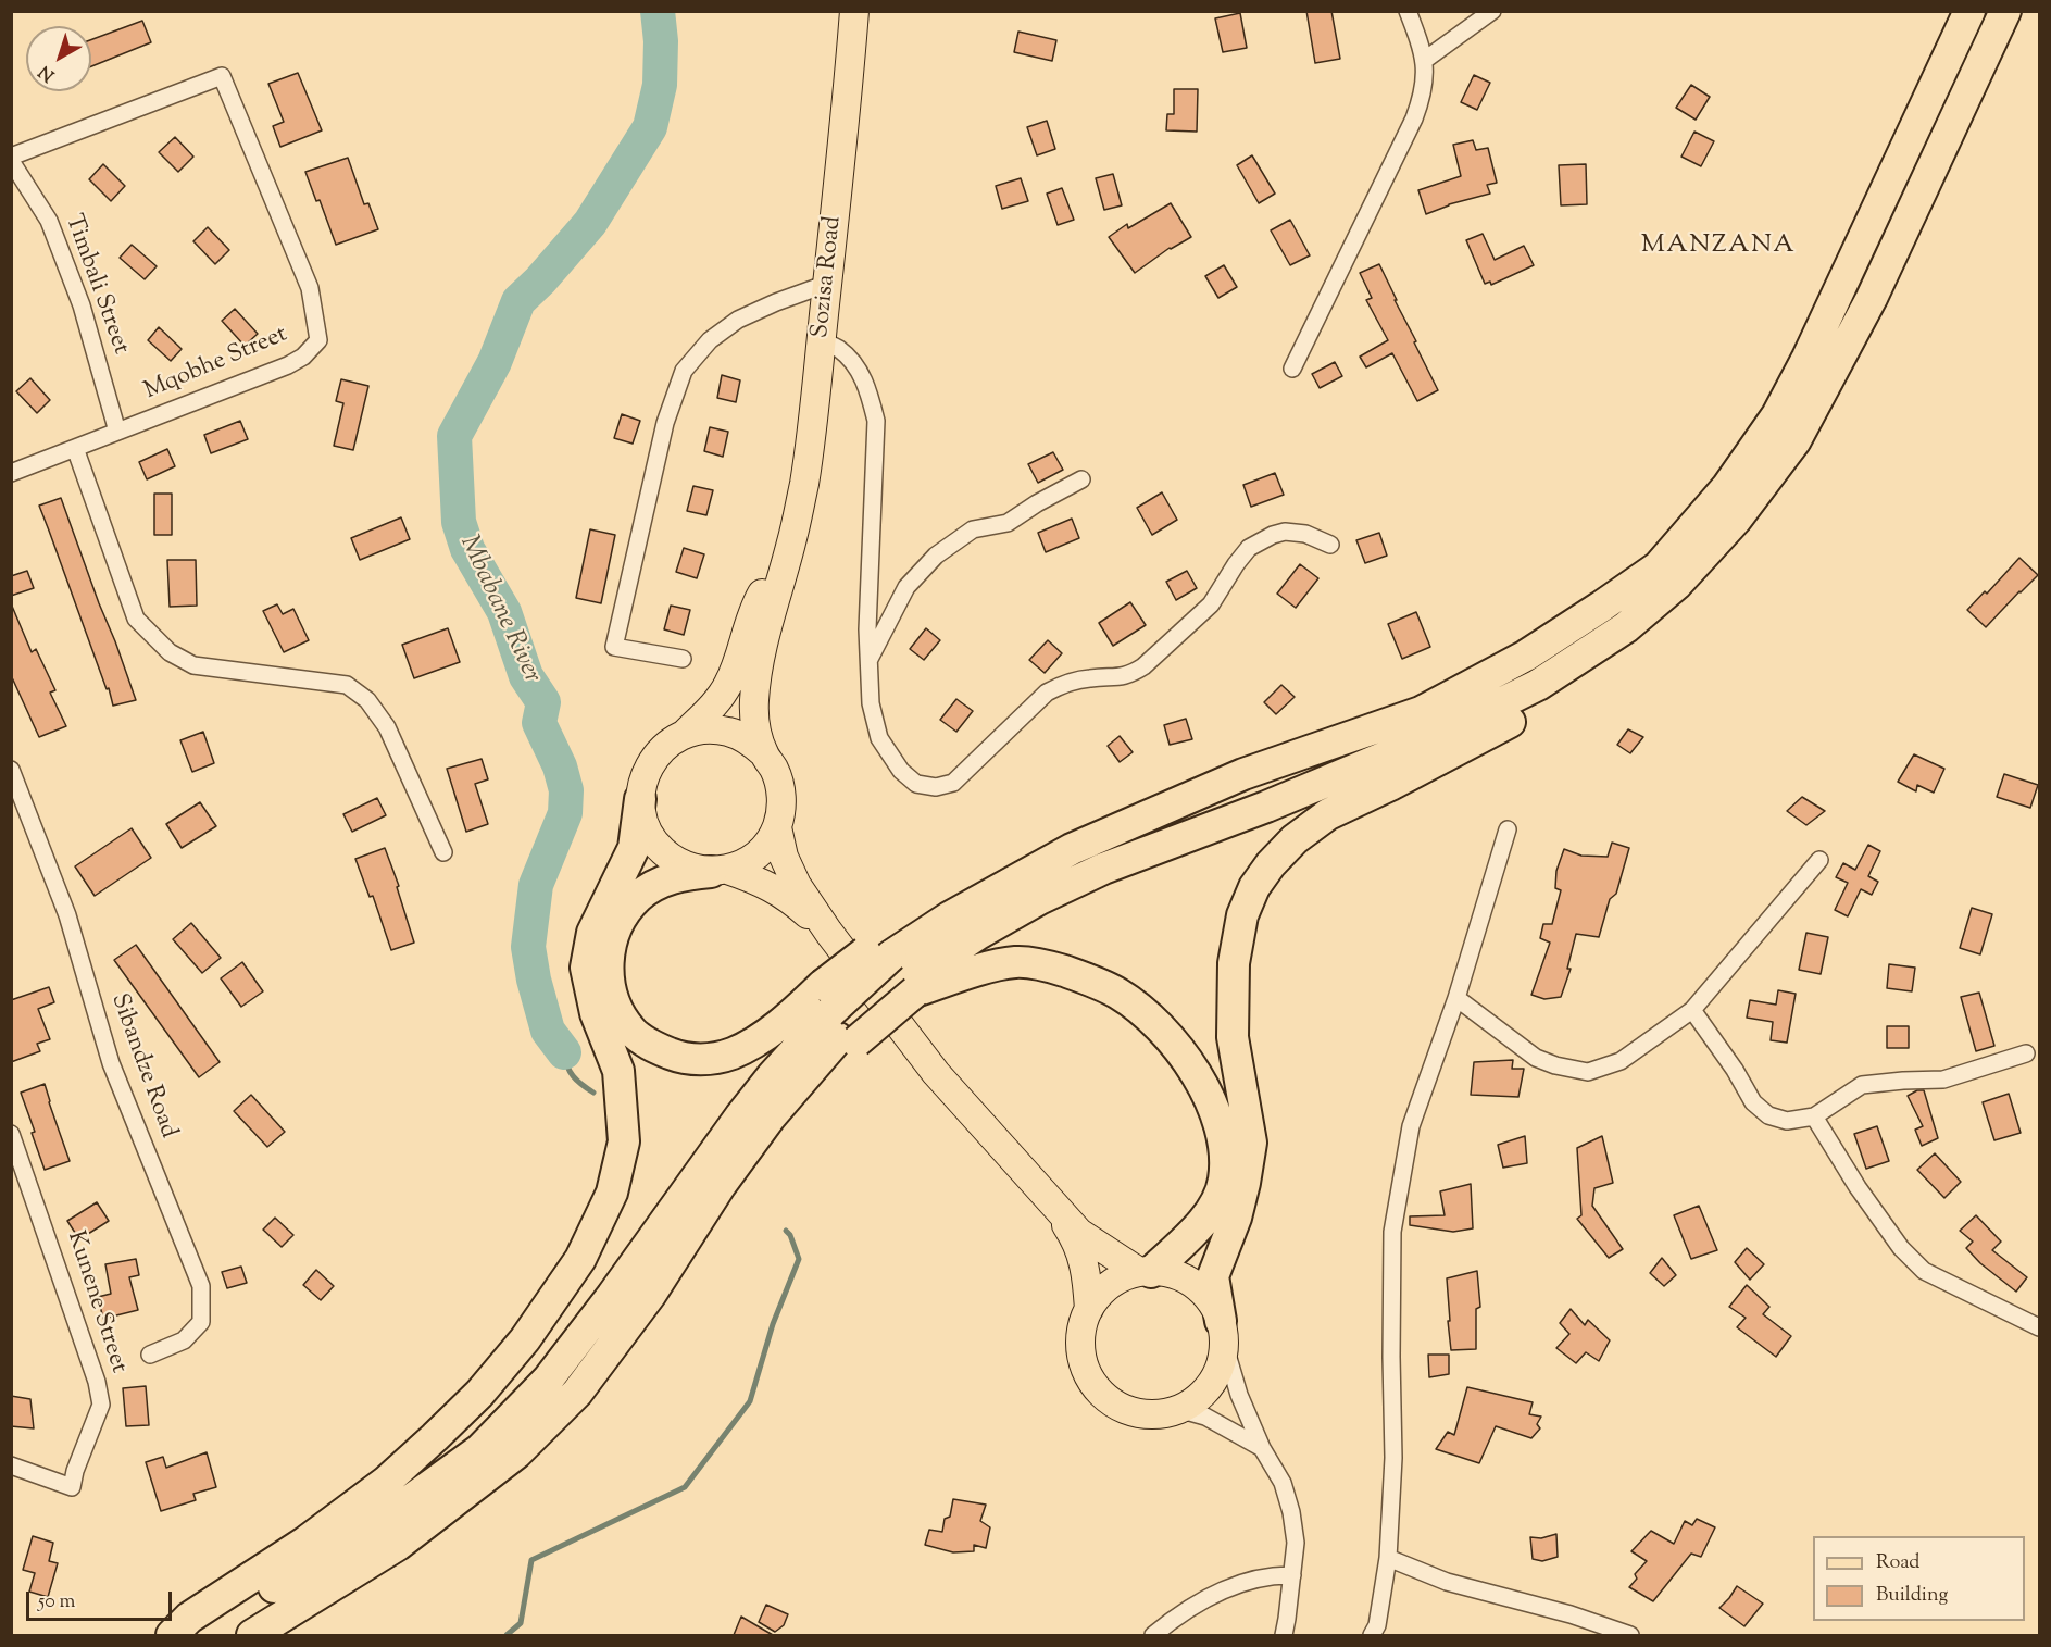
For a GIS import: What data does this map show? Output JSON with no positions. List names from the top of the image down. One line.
{"streets":{"main road":["Sozisa Road"],"street":["Timbali Street","Mqobhe Street","Sibandze Road","Kunene Street"]},"crossings":[["Timbali Street","Mqobhe Street"]],"districts":["MANZANA"],"water":["Mbabane River"],"legend":["Road","Building"],"scale_bar":"50 m","north":"bottom left"}
